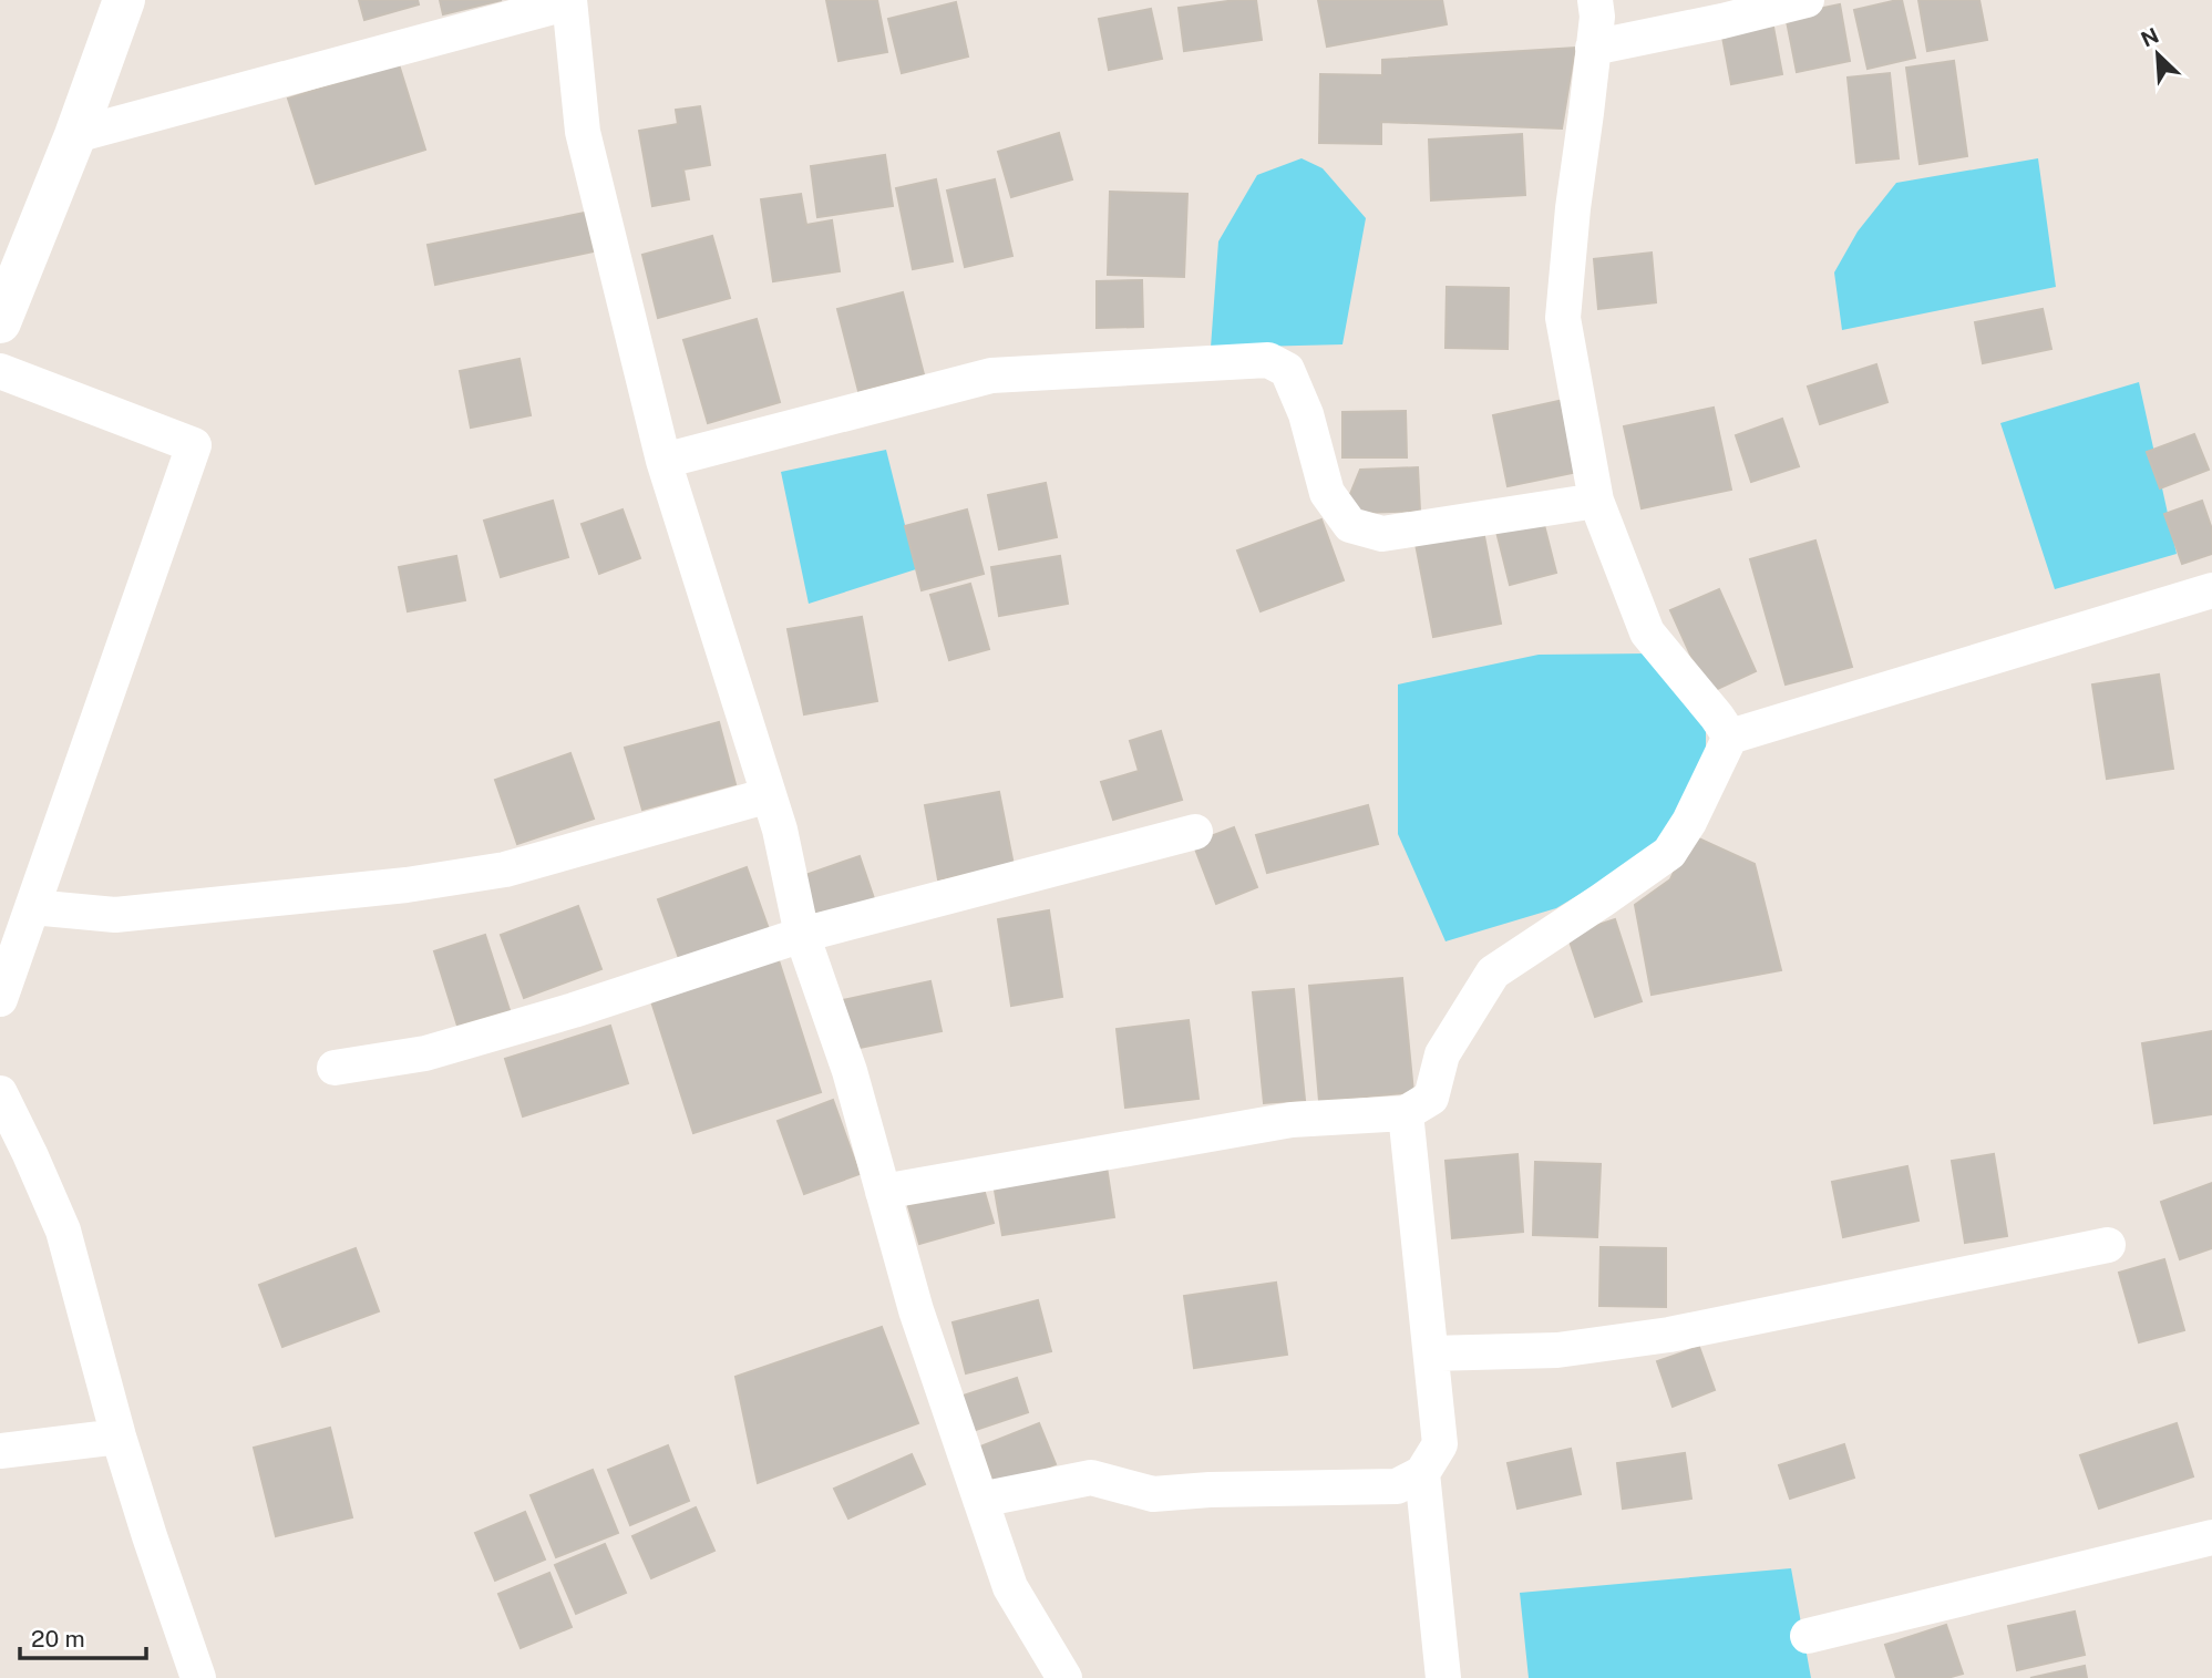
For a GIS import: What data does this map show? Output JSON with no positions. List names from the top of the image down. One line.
{"scale_bar":"20 m","north":"top left"}
